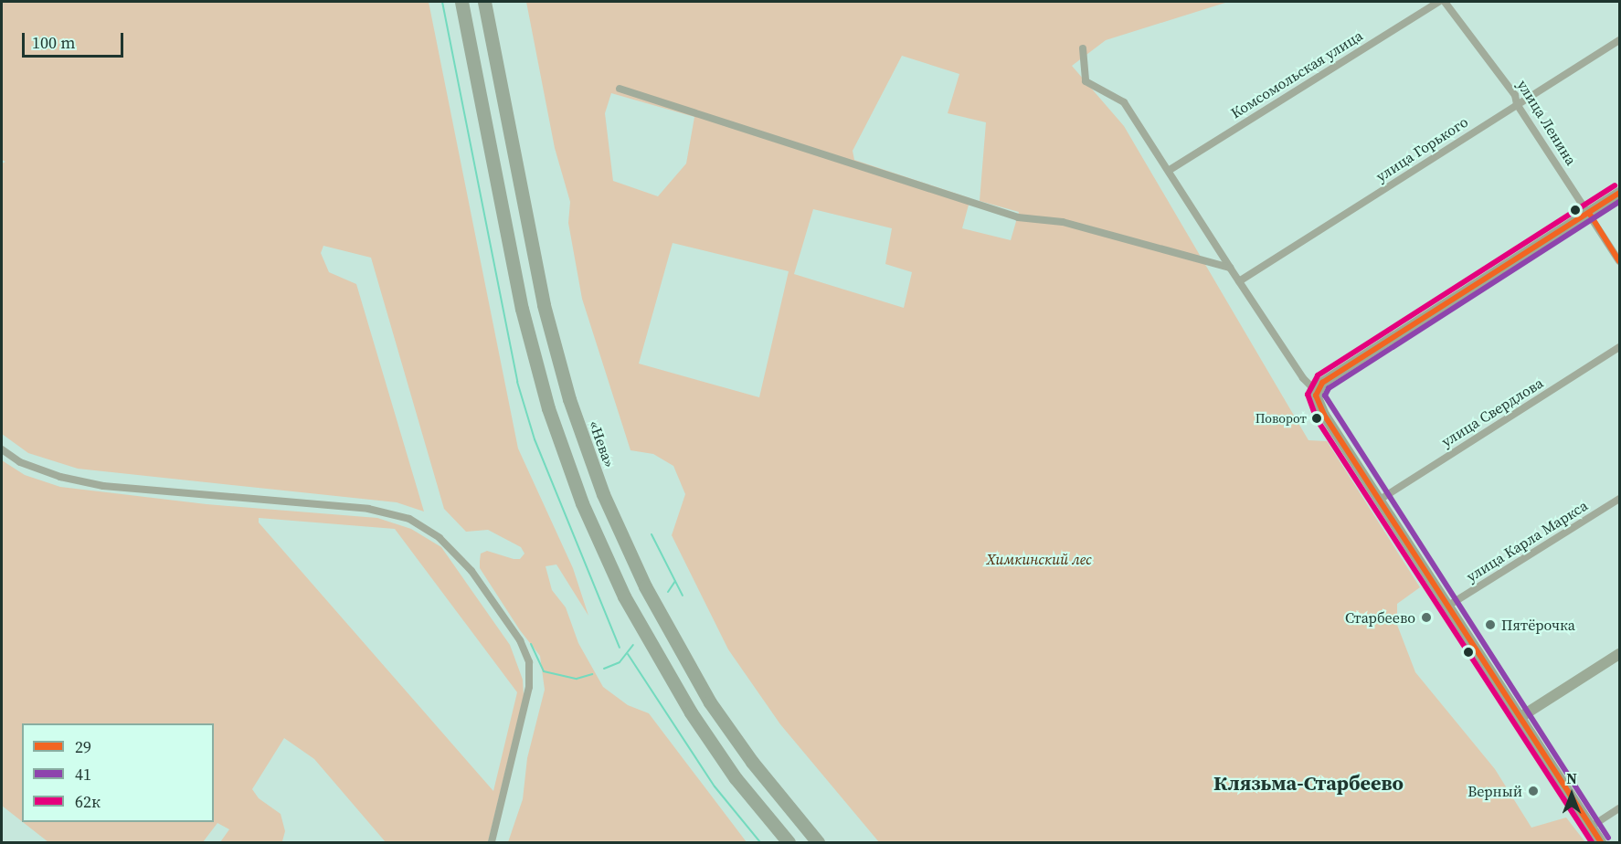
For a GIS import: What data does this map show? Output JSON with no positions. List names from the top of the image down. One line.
{"streets":{"highway":["«Нева»"],"street":["Комсомольская улица","улица Ленина","улица Горького","улица Свердлова","улица Карла Маркса"]},"crossings":[["улица Ленина","улица Горького"]],"districts":["Клязьма-Старбеево"],"parks":["Химкинский лес"],"places":["Поворот","Старбеево","Пятёрочка","Верный"],"lines":["transit line 62к","transit line 29","transit line 41"],"legend":["29","41","62к"],"scale_bar":"100 m","north":"top"}
